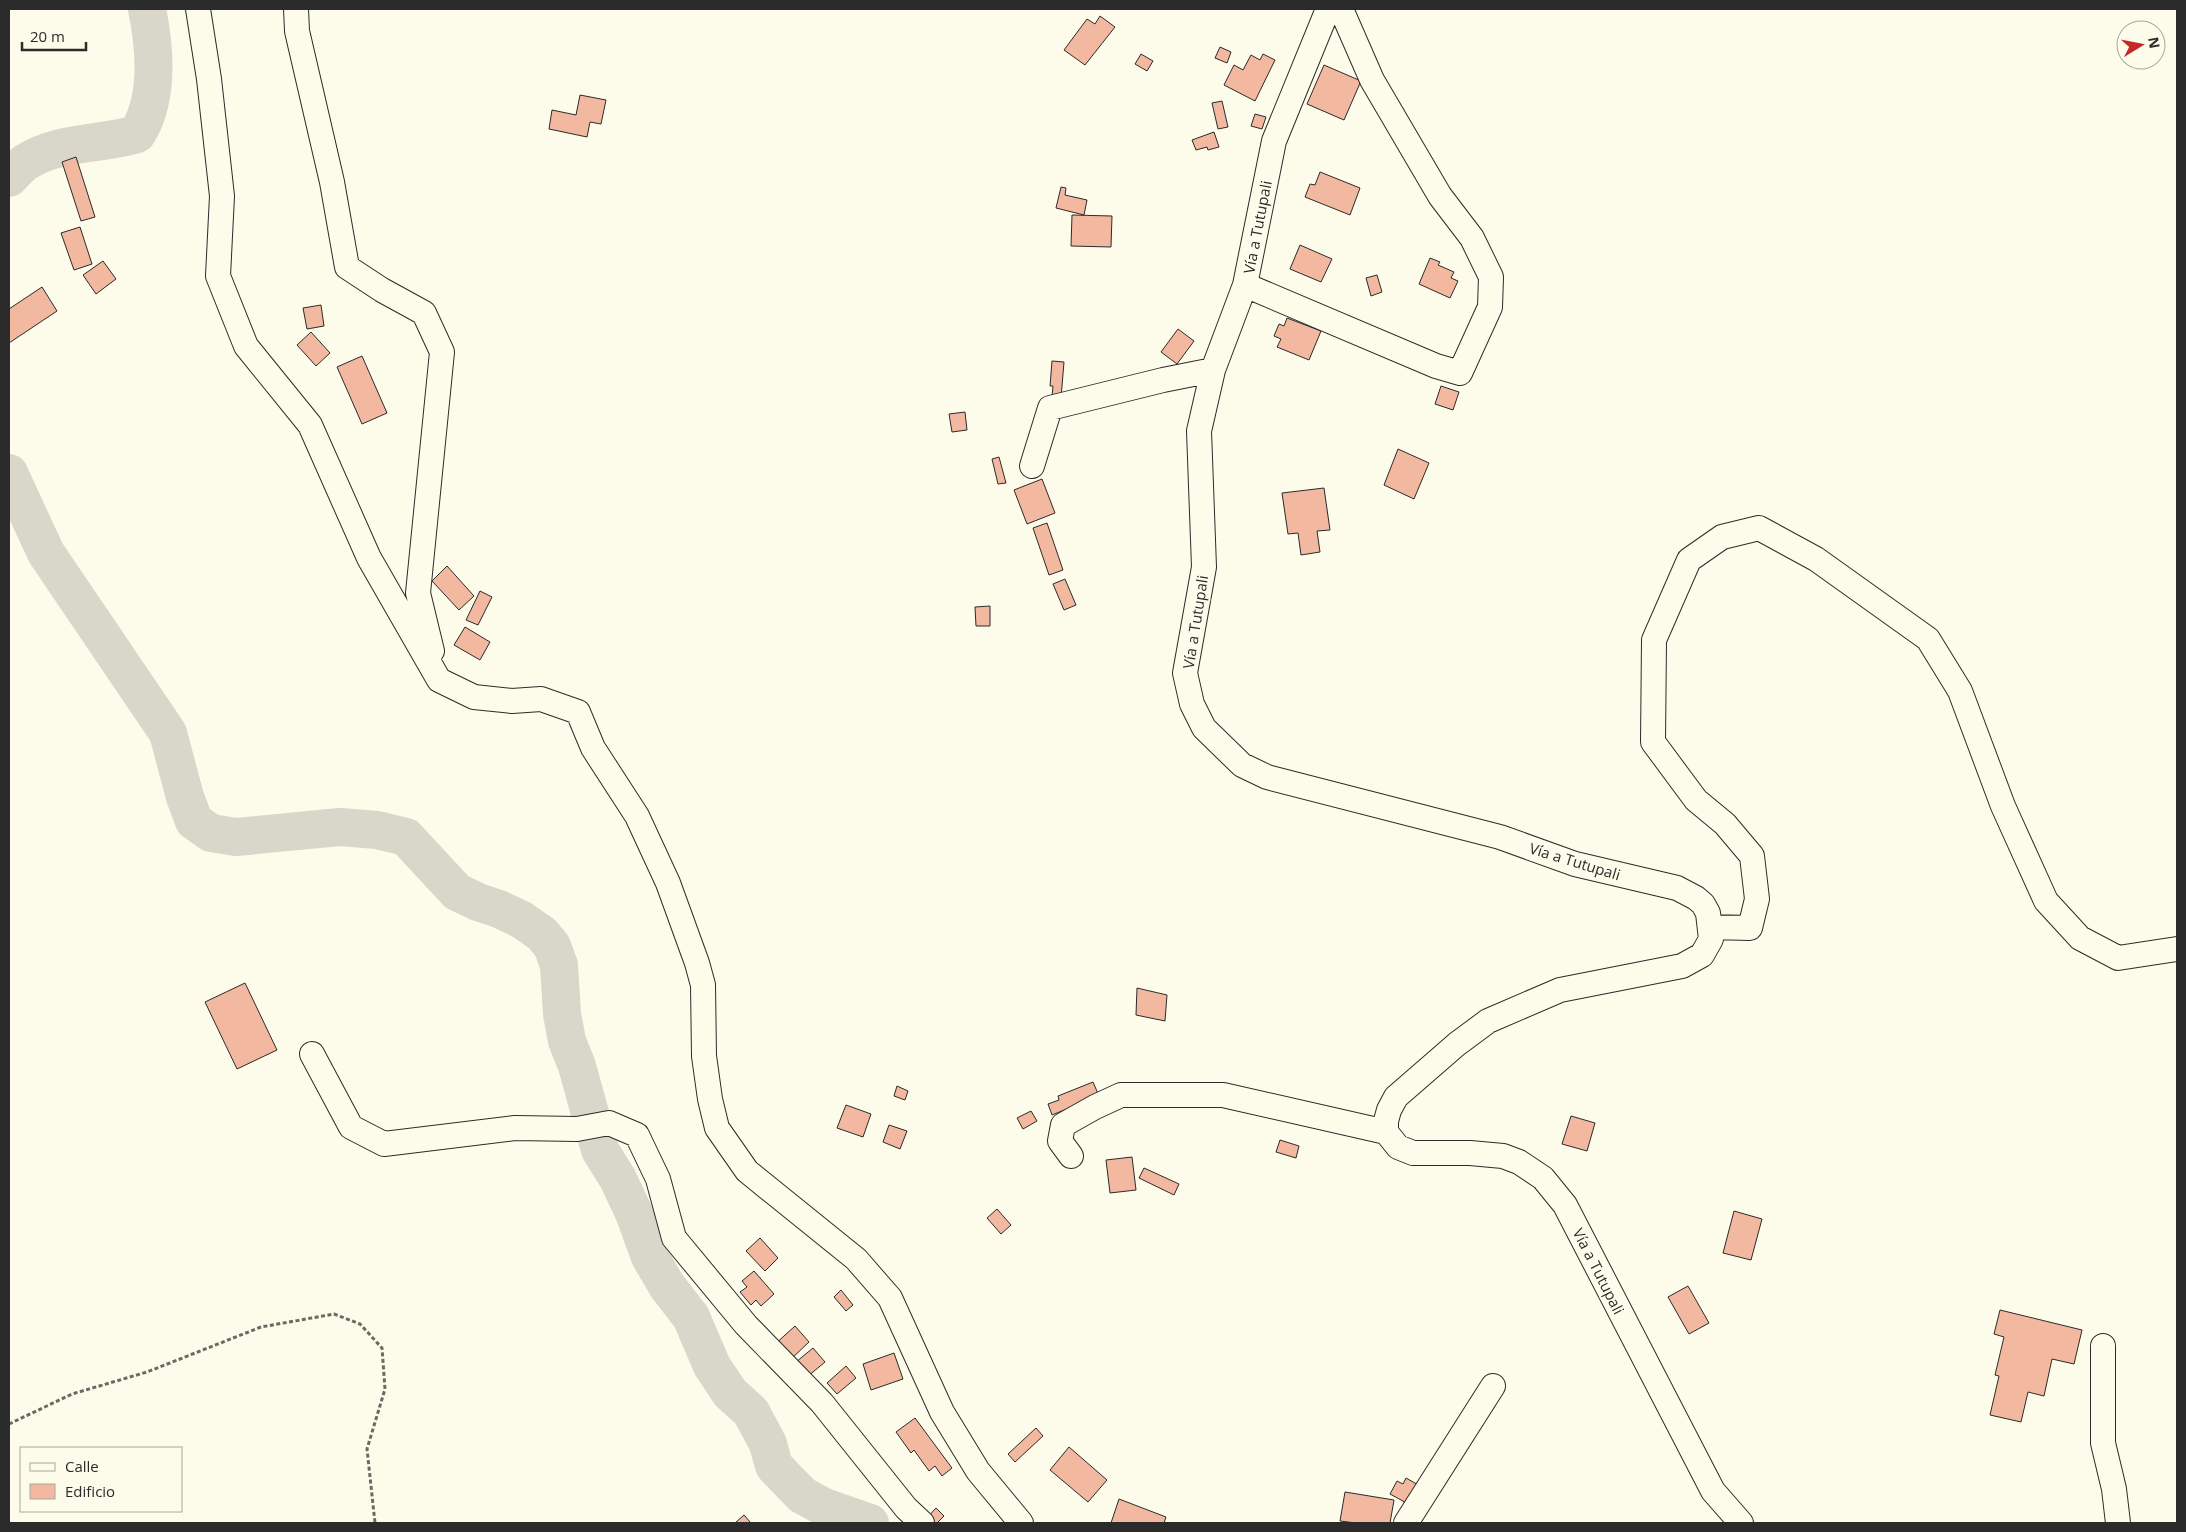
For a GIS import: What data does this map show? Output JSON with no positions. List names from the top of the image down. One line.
{"streets":{"street":["Vía a Tutupali"]},"legend":["Calle","Edificio"],"scale_bar":"20 m","north":"right"}
